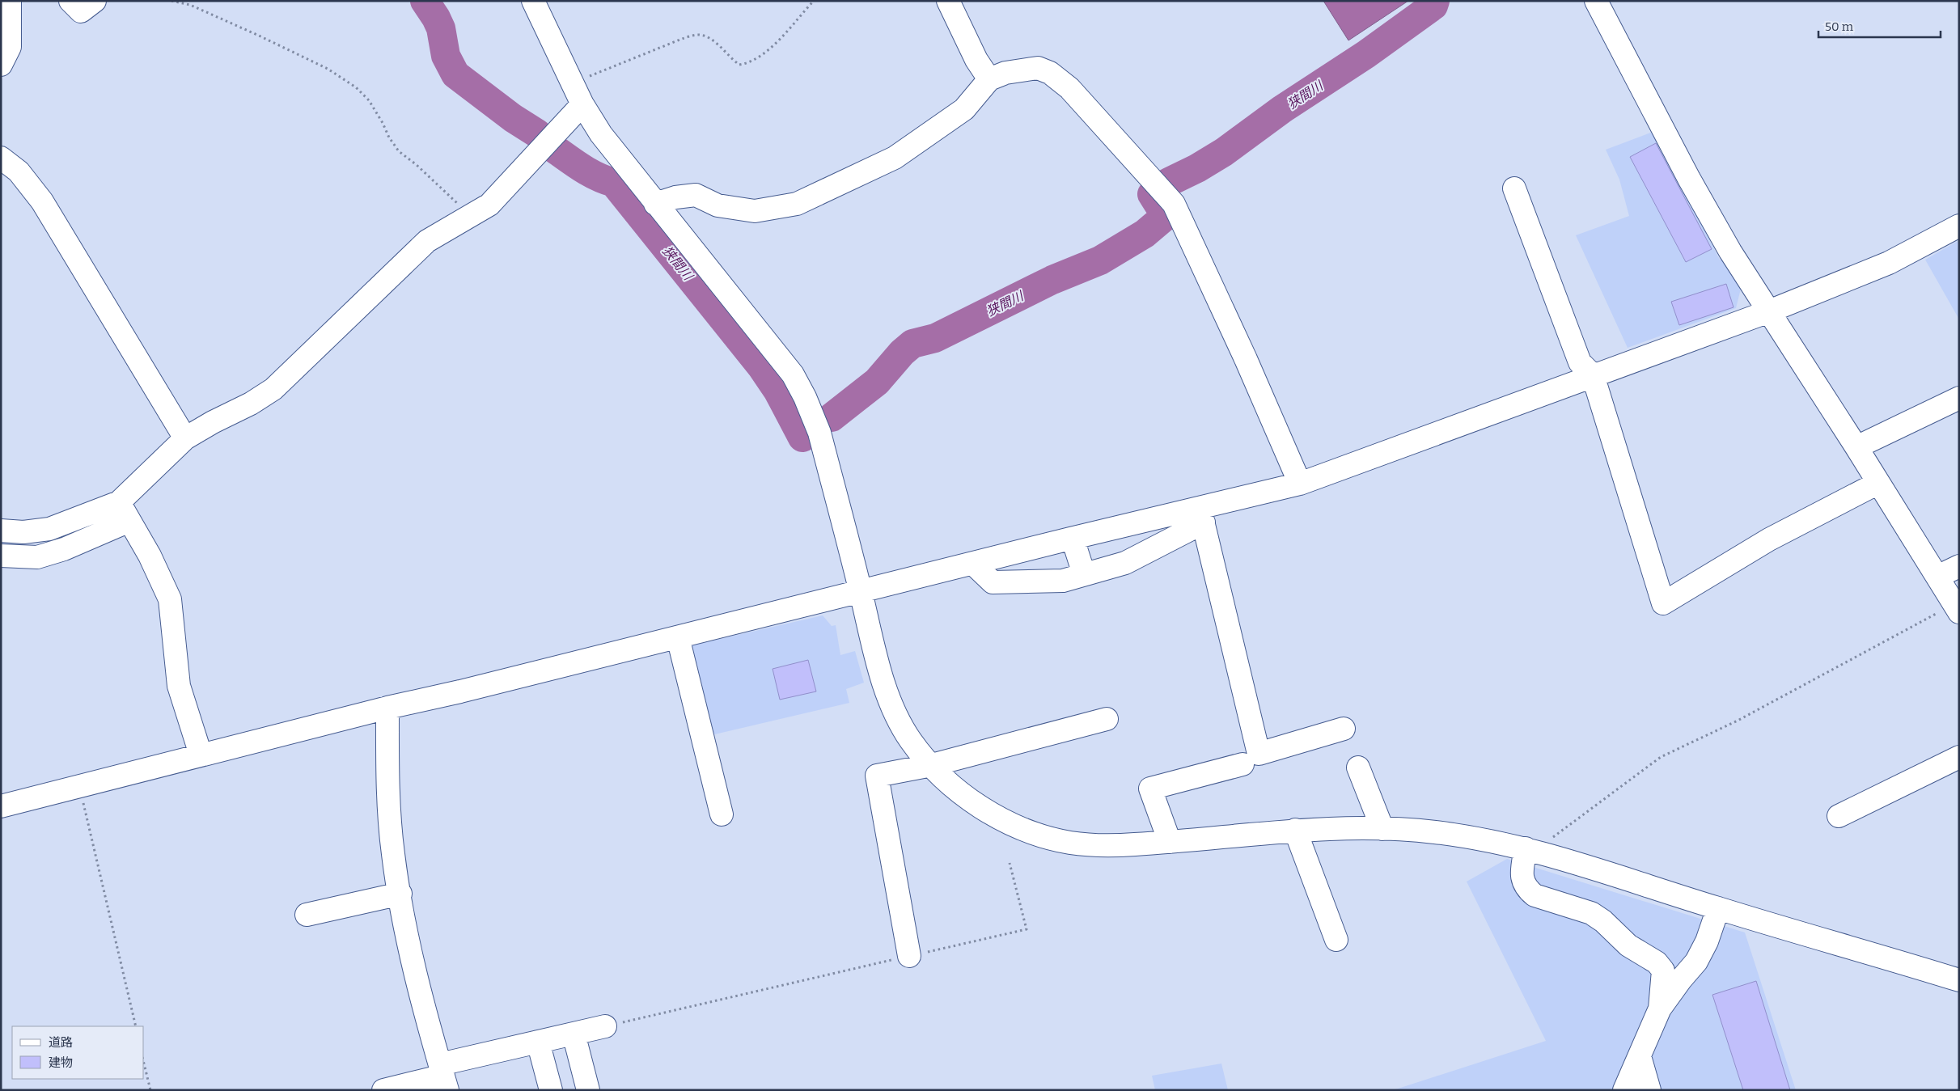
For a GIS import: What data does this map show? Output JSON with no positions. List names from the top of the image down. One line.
{"water":["狭間川"],"legend":["道路","建物"],"scale_bar":"50 m"}
